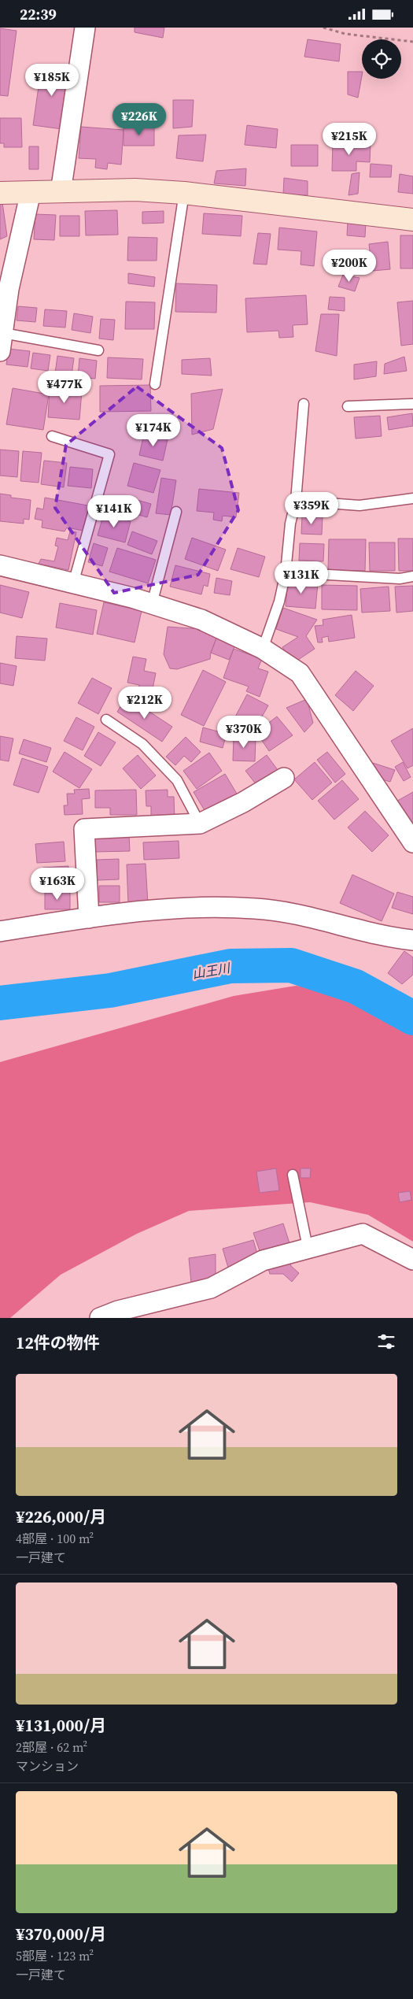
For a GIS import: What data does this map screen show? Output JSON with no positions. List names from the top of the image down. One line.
{"water":["山王川"],"page":{"status":"22:39","price":["¥185K","¥226K","¥215K","¥200K","¥477K","¥174K","¥359K","¥141K","¥131K","¥212K","¥370K","¥163K"],"heading":"12件の物件","list":[{"name":"¥226,000/月","note":"4部屋 · 100 m² · 一戸建て"},{"name":"¥131,000/月","note":"2部屋 · 62 m² · マンション"},{"name":"¥370,000/月","note":"5部屋 · 123 m² · 一戸建て"}]}}
